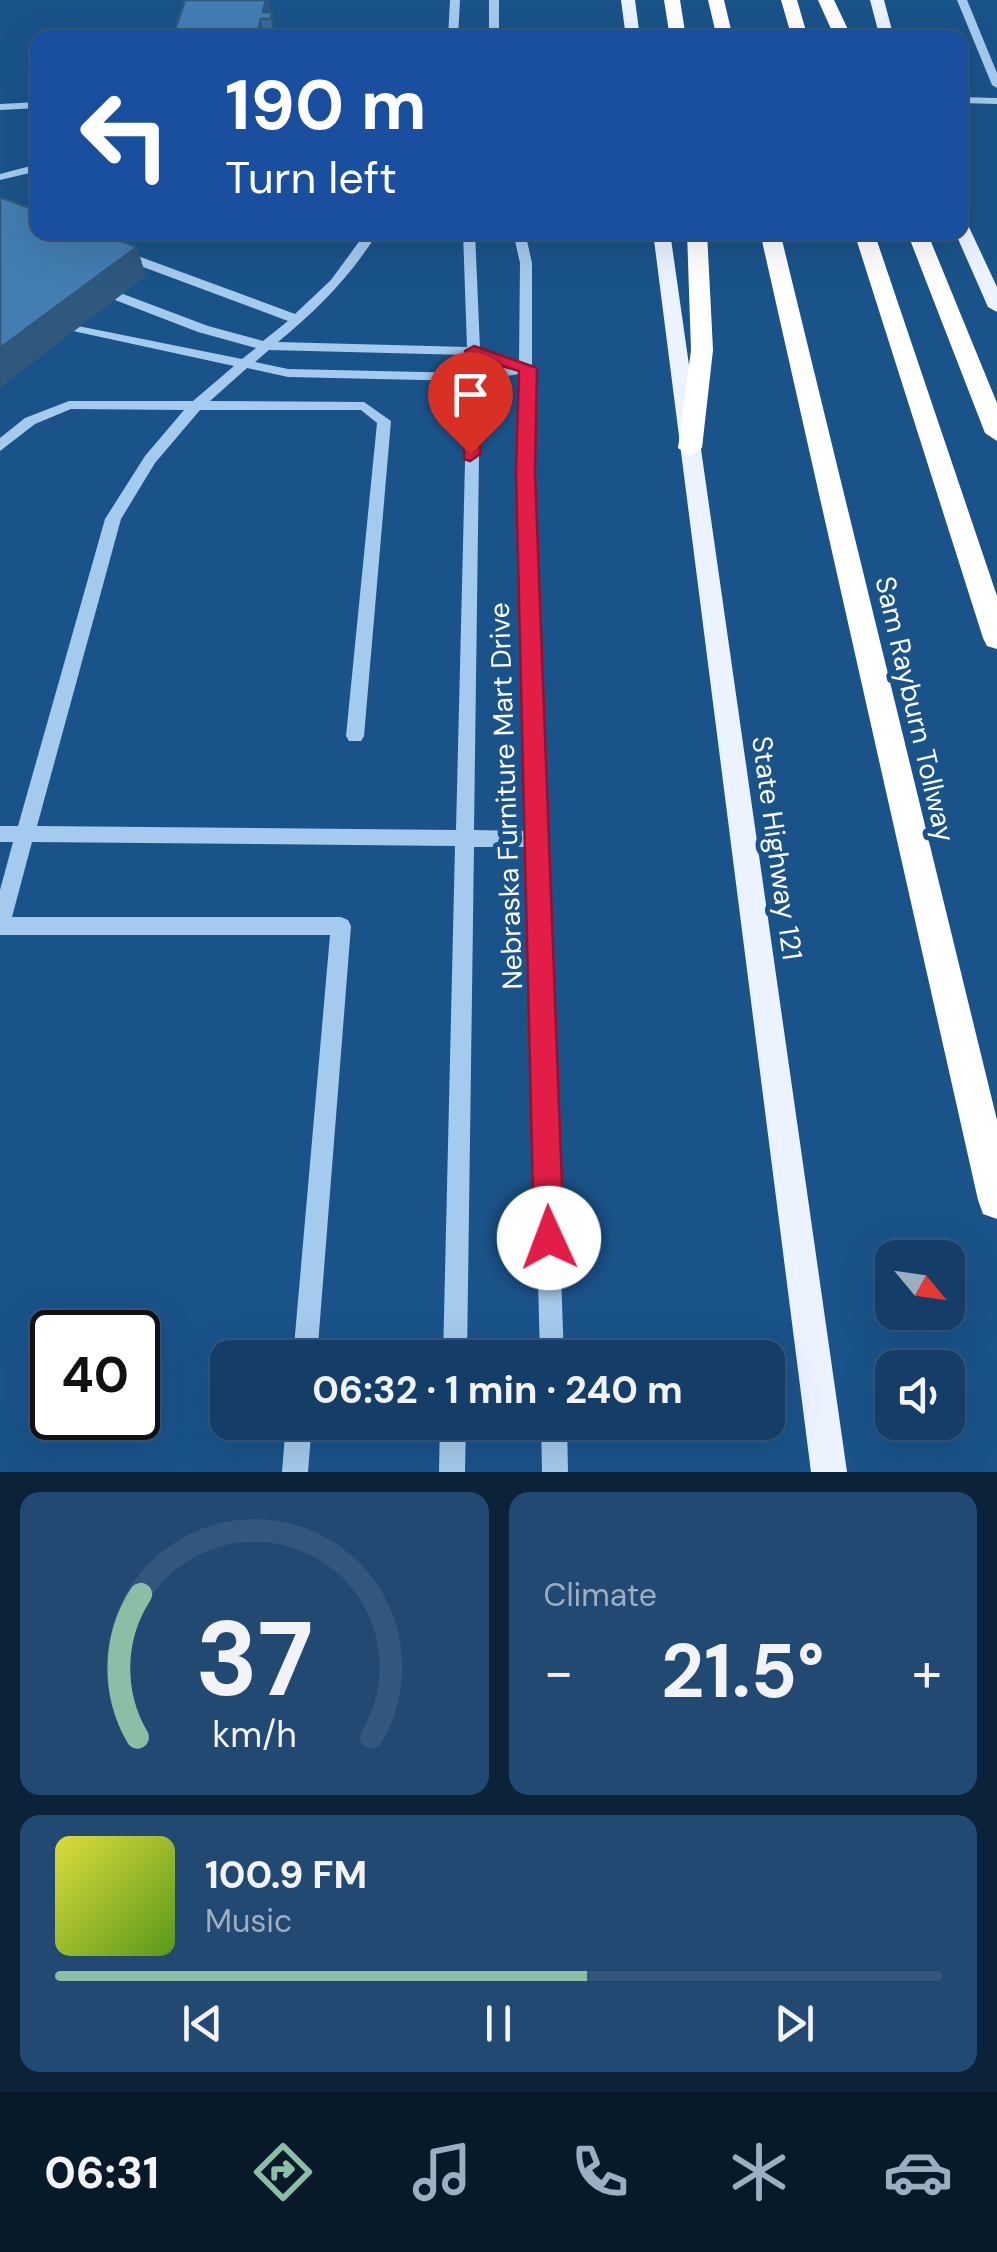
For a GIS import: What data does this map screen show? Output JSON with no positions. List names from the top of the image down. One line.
{"streets":{"highway":["Sam Rayburn Tollway"],"main road":["State Highway 121"],"street":["Nebraska Furniture Mart Drive"]},"north":"bottom right","page":{"turn":["190 m","Turn left"],"limit":"40","trip":"06:32 · 1 min · 240 m","tile":"Climate","heat":["−","21.5°","+"],"song":["100.9 FM","Music"],"tabs":"06:31","gauge":["37","km/h"]}}
